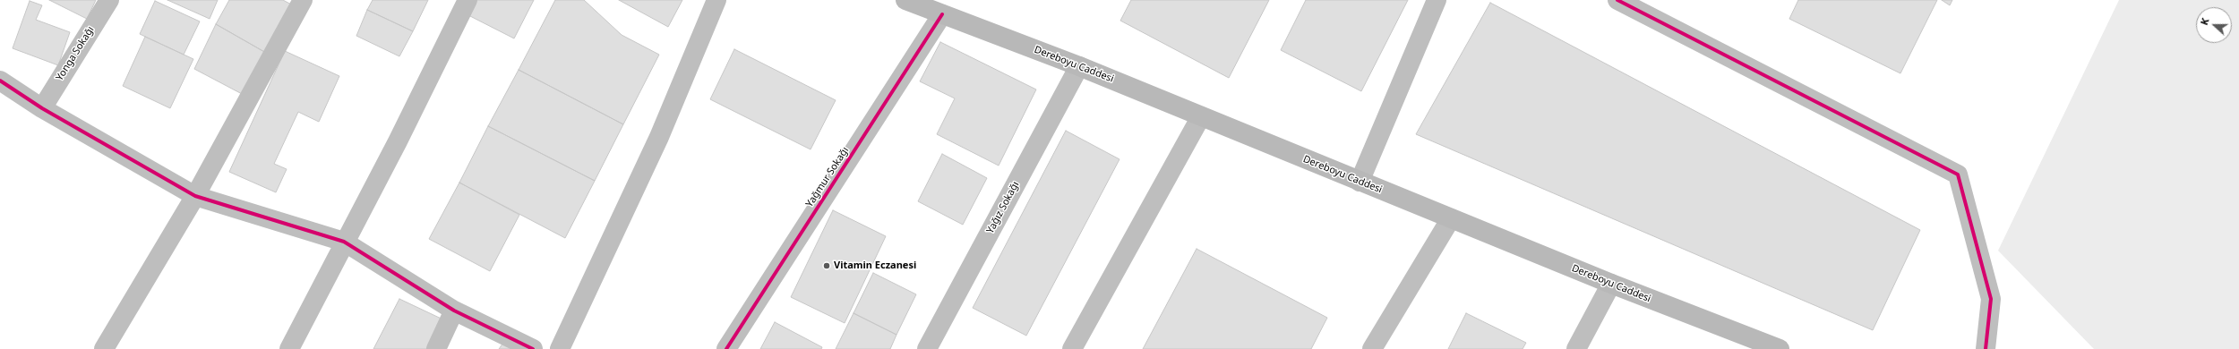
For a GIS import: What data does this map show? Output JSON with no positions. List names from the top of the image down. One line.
{"streets":{"main road":["Dereboyu Caddesi"],"street":["Yonga Sokağı","Yağmur Sokağı","Yağız Sokağı"]},"crossings":[["Dereboyu Caddesi","Yağmur Sokağı"],["Dereboyu Caddesi","Yağız Sokağı"]],"places":["Vitamin Eczanesi"],"north":"left"}
